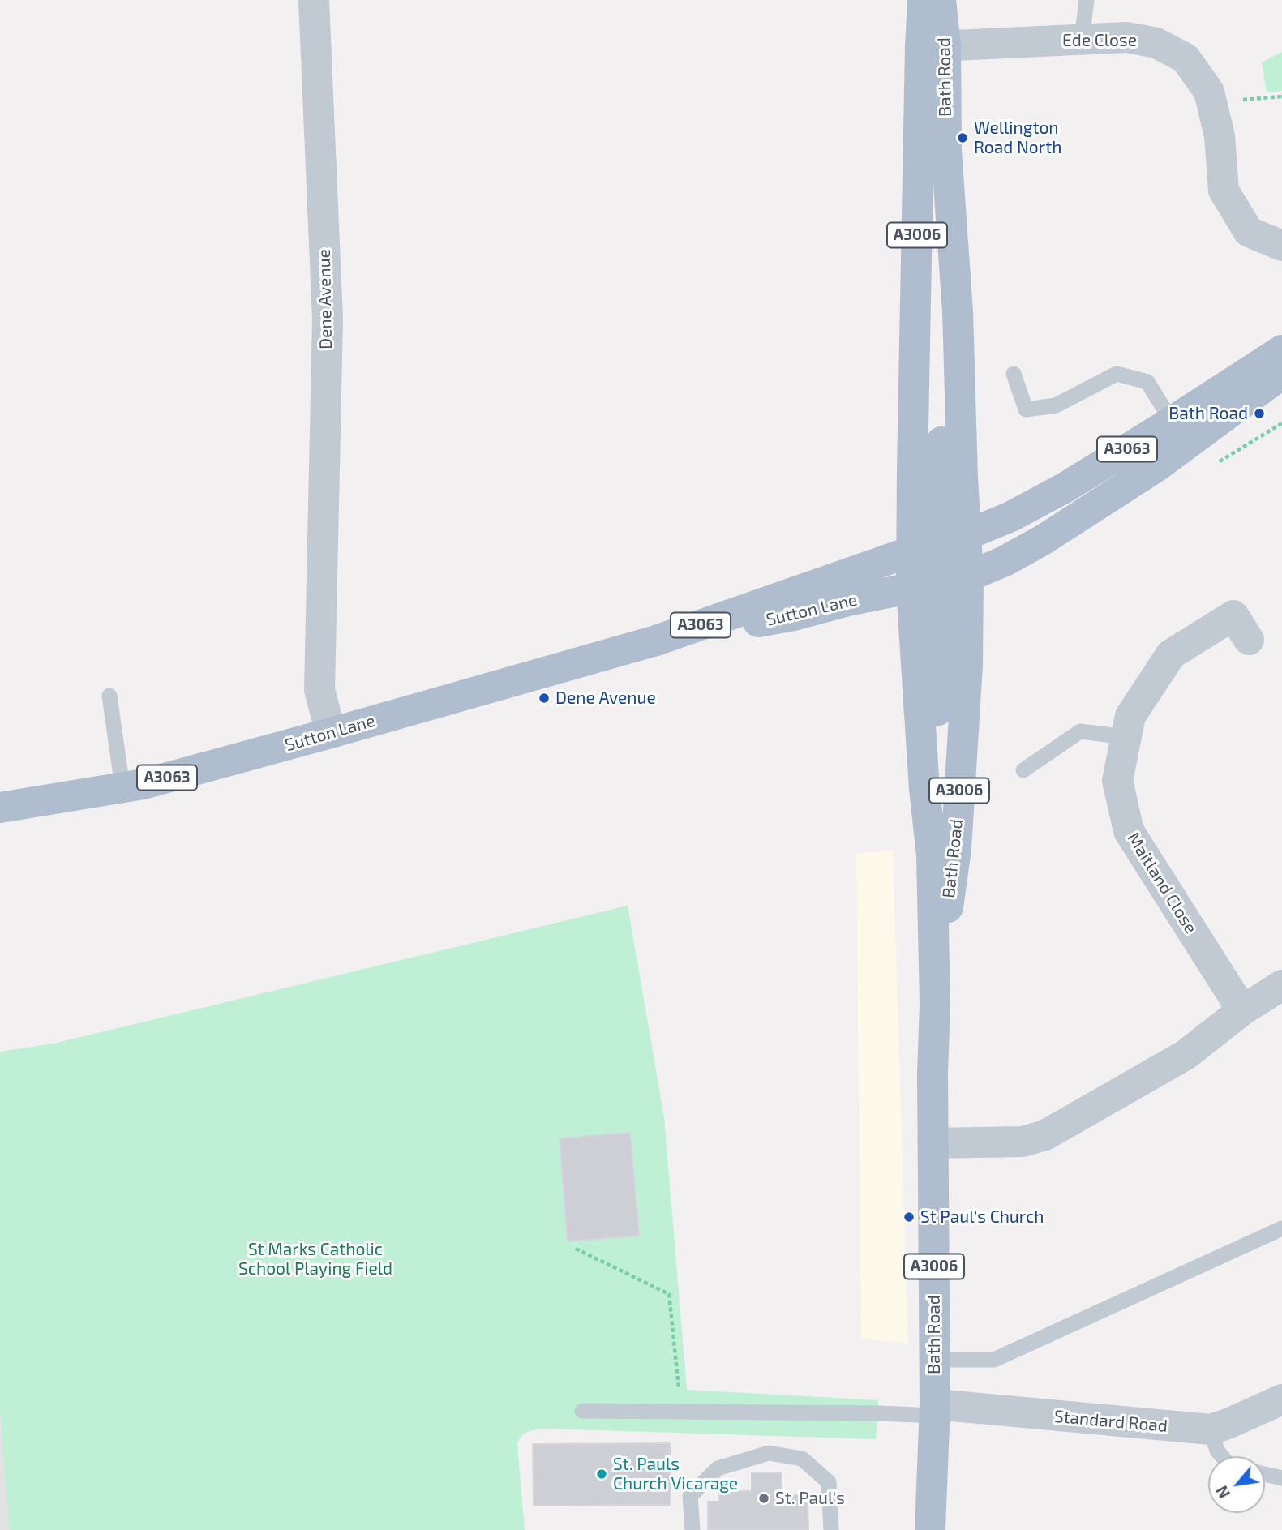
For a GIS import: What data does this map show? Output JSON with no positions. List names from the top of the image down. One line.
{"streets":{"main road":["Bath Road","A3006","A3063","Sutton Lane"],"street":["Ede Close","Dene Avenue","Maitland Close","Standard Road"]},"crossings":[["Ede Close","Bath Road"],["Bath Road","A3063"],["Bath Road","Sutton Lane"],["Bath Road","Standard Road"],["Dene Avenue","Sutton Lane"],["A3063","Sutton Lane"]],"parks":["St Marks Catholic School Playing Field"],"places":["Wellington Road North","Bath Road","Dene Avenue","St Paul's Church","St. Pauls Church Vicarage","St. Paul's"],"north":"bottom left"}
